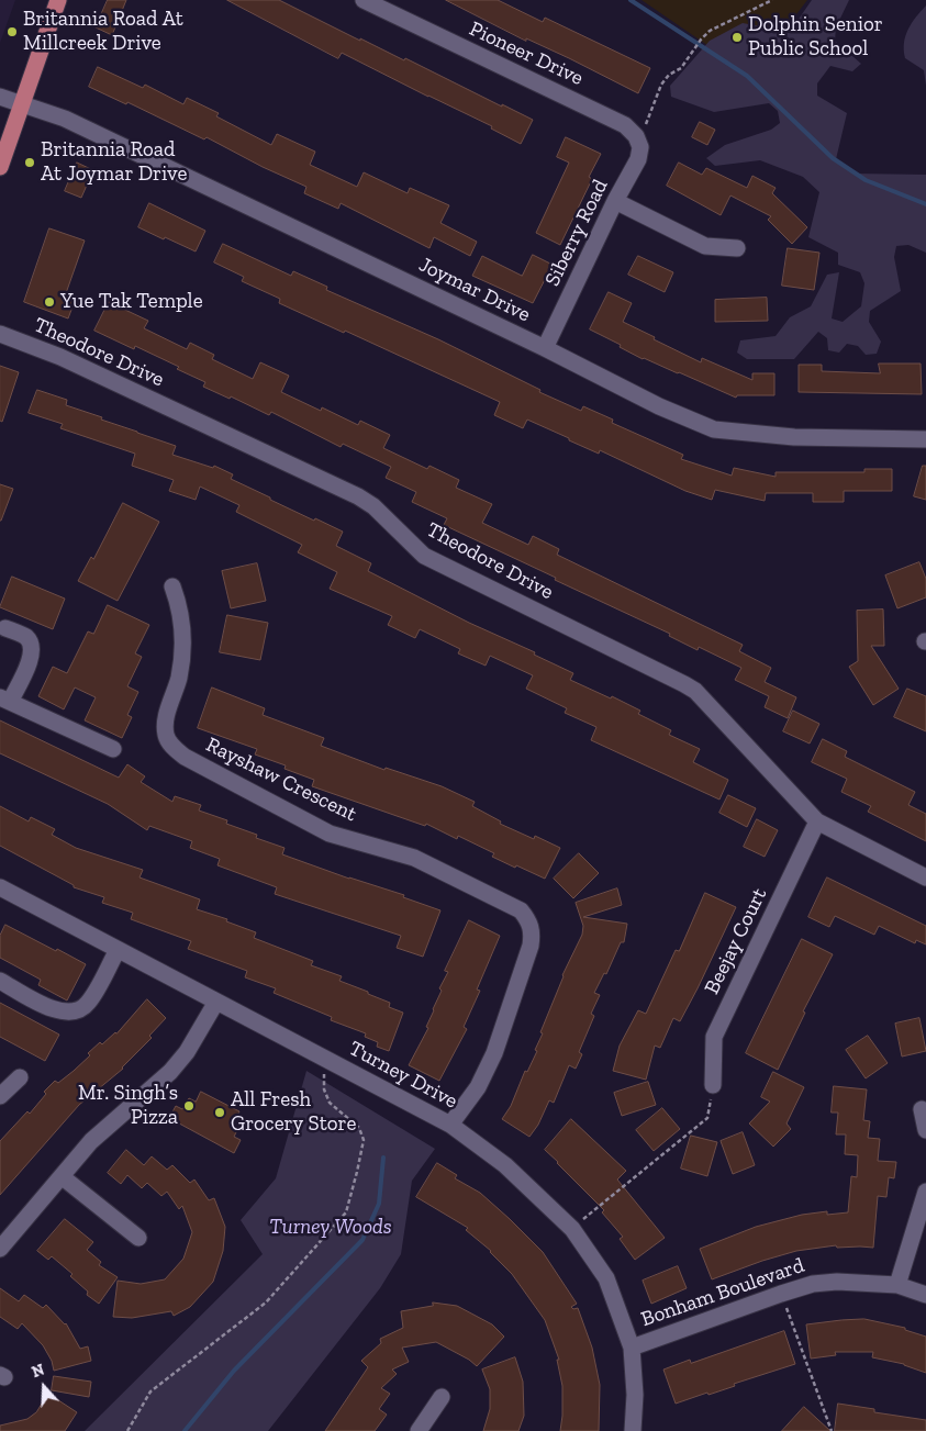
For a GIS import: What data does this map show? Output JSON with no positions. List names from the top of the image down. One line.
{"streets":{"street":["Pioneer Drive","Siberry Road","Joymar Drive","Theodore Drive","Rayshaw Crescent","Beejay Court","Turney Drive","Bonham Boulevard"]},"crossings":[["Pioneer Drive","Siberry Road"],["Siberry Road","Joymar Drive"],["Theodore Drive","Beejay Court"],["Rayshaw Crescent","Turney Drive"],["Turney Drive","Bonham Boulevard"]],"parks":["Turney Woods"],"places":["Britannia Road At Millcreek Drive","Dolphin Senior Public School","Britannia Road At Joymar Drive","Yue Tak Temple","Mr. Singh’s Pizza","All Fresh Grocery Store"],"north":"top"}
